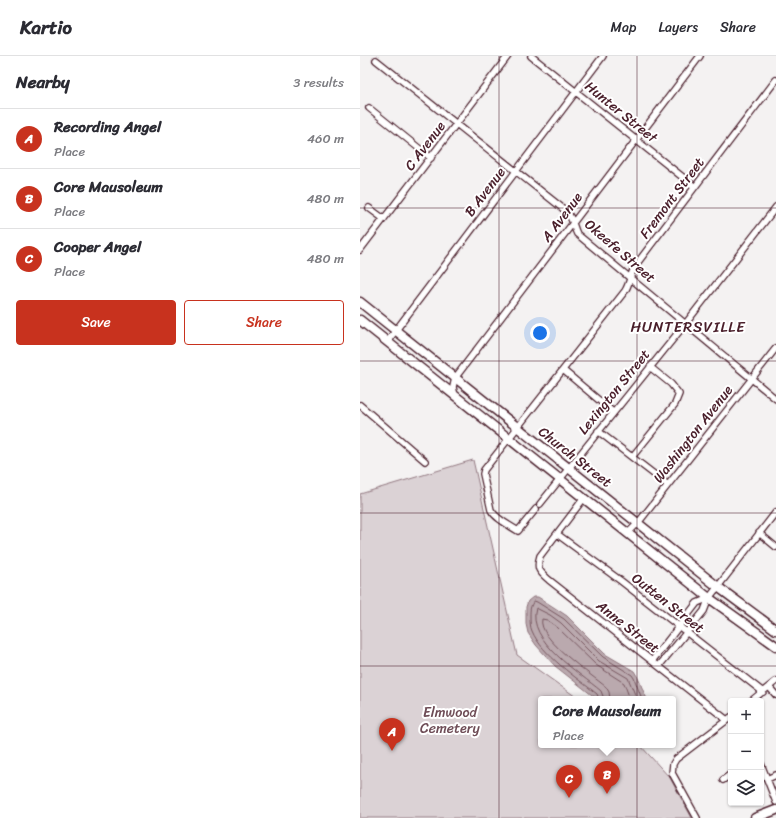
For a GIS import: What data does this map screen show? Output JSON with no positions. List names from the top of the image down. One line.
{"streets":{"main road":["Church Street"],"street":["Hunter Street","C Avenue","B Avenue","Fremont Street","A Avenue","Okeefe Street","Lexington Street","Washington Avenue","Outten Street","Anne Street"]},"crossings":[["Hunter Street","B Avenue"],["Hunter Street","Fremont Street"],["Hunter Street","A Avenue"],["C Avenue","Okeefe Street"],["B Avenue","Okeefe Street"],["B Avenue","Church Street"],["Fremont Street","Okeefe Street"],["Fremont Street","Church Street"],["A Avenue","Okeefe Street"],["A Avenue","Church Street"],["Okeefe Street","Lexington Street"],["Okeefe Street","Washington Avenue"],["Lexington Street","Church Street"],["Washington Avenue","Church Street"],["Outten Street","Anne Street"]],"districts":["HUNTERSVILLE"],"parks":["Elmwood Cemetery"],"page":{"header":"Kartio","nav":["Map","Layers","Share"],"heading":["Nearby","3 results"],"list":[{"mark":"A","name":"Recording Angel","note":"Place","value":"460 m"},{"mark":"B","name":"Core Mausoleum","note":"Place","value":"480 m"},{"mark":"C","name":"Cooper Angel","note":"Place","value":"480 m"}],"buttons":["Save","Share"],"popup":["Core Mausoleum","Place"],"map_buttons":["+","−"],"pins":["A","B","C"]}}
